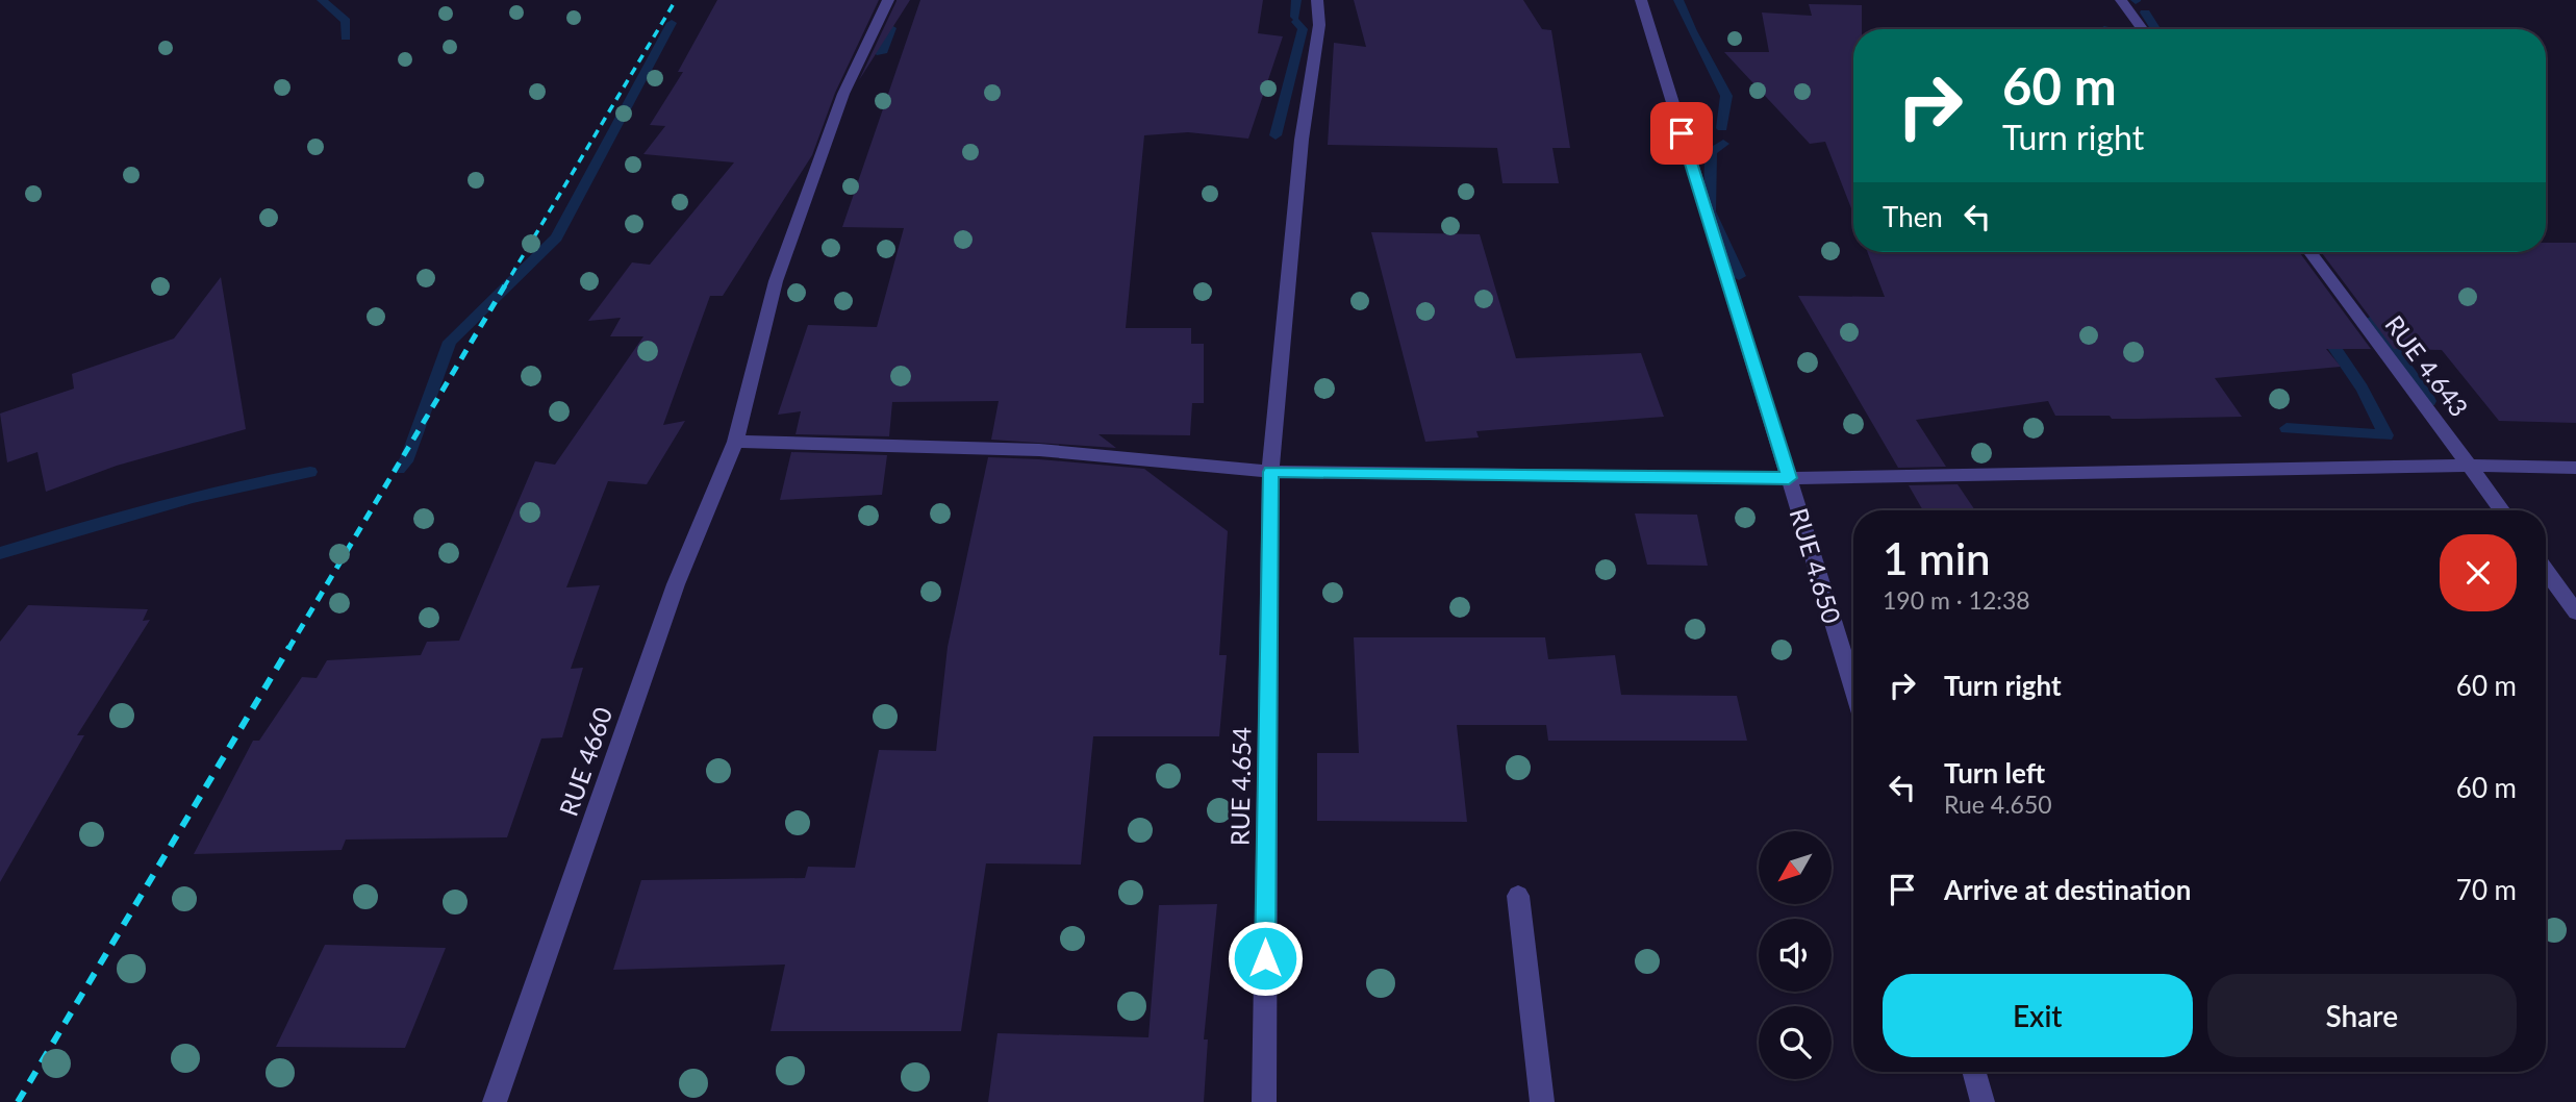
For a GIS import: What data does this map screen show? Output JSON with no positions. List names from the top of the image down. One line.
{"streets":{"street":["RUE 4.643","RUE 4.650","RUE 4660","RUE 4.654"]},"north":"bottom left","page":{"turn":["60 m","Turn right"],"then":"Then","heading":["1 min","190 m · 12:38"],"list":[{"name":"Turn right","value":"60 m"},{"name":"Turn left","note":"Rue 4.650","value":"60 m"},{"name":"Arrive at destination","value":"70 m"}],"buttons":["Exit","Share"]}}
